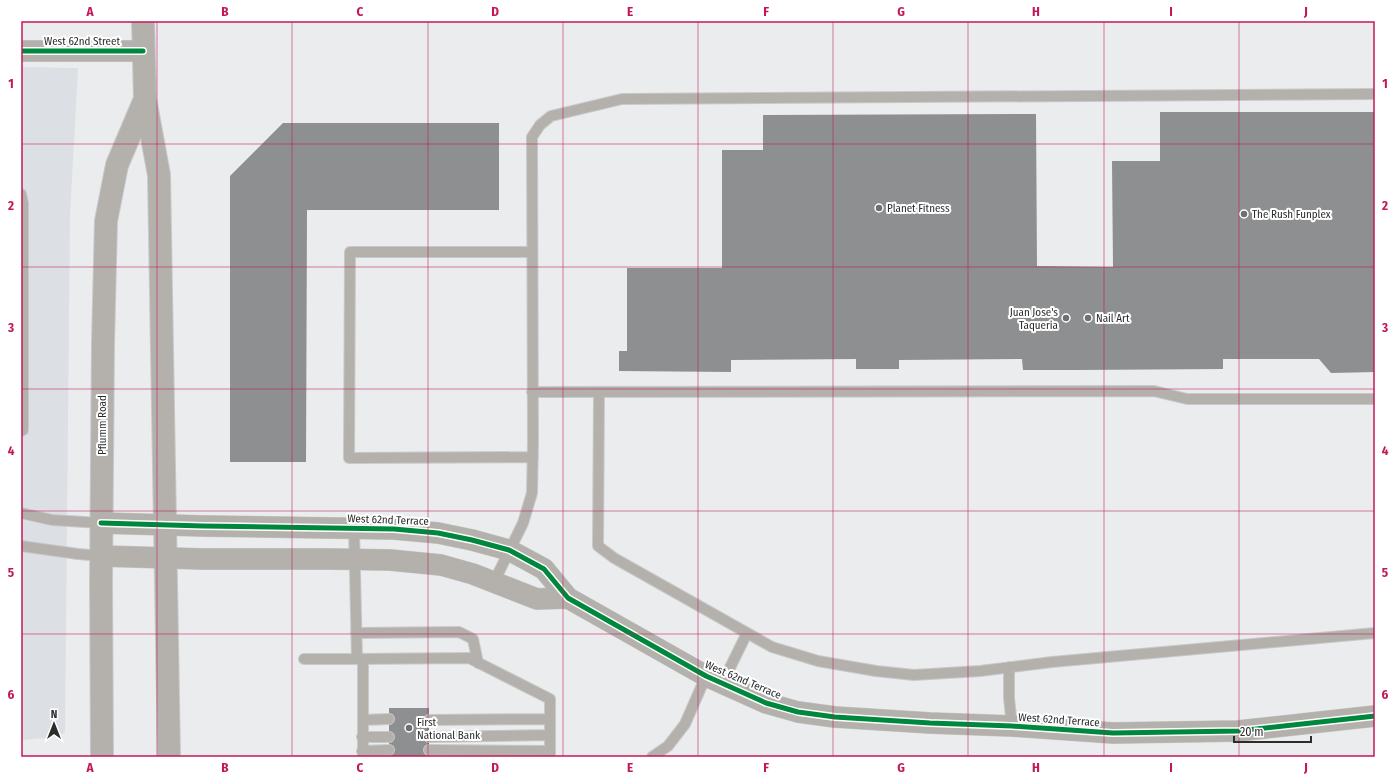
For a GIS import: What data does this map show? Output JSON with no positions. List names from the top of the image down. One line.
{"streets":{"main road":["Pflumm Road"],"street":["West 62nd Street","West 62nd Terrace"]},"crossings":[["West 62nd Street","Pflumm Road"],["Pflumm Road","West 62nd Terrace"]],"places":["Planet Fitness","The Rush Funplex","Juan Jose's Taqueria","Nail Art","First National Bank"],"scale_bar":"20 m","north":"top","grid":{"columns":["A","B","C","D","E","F","G","H","I","J"],"rows":["1","2","3","4","5","6"]}}
